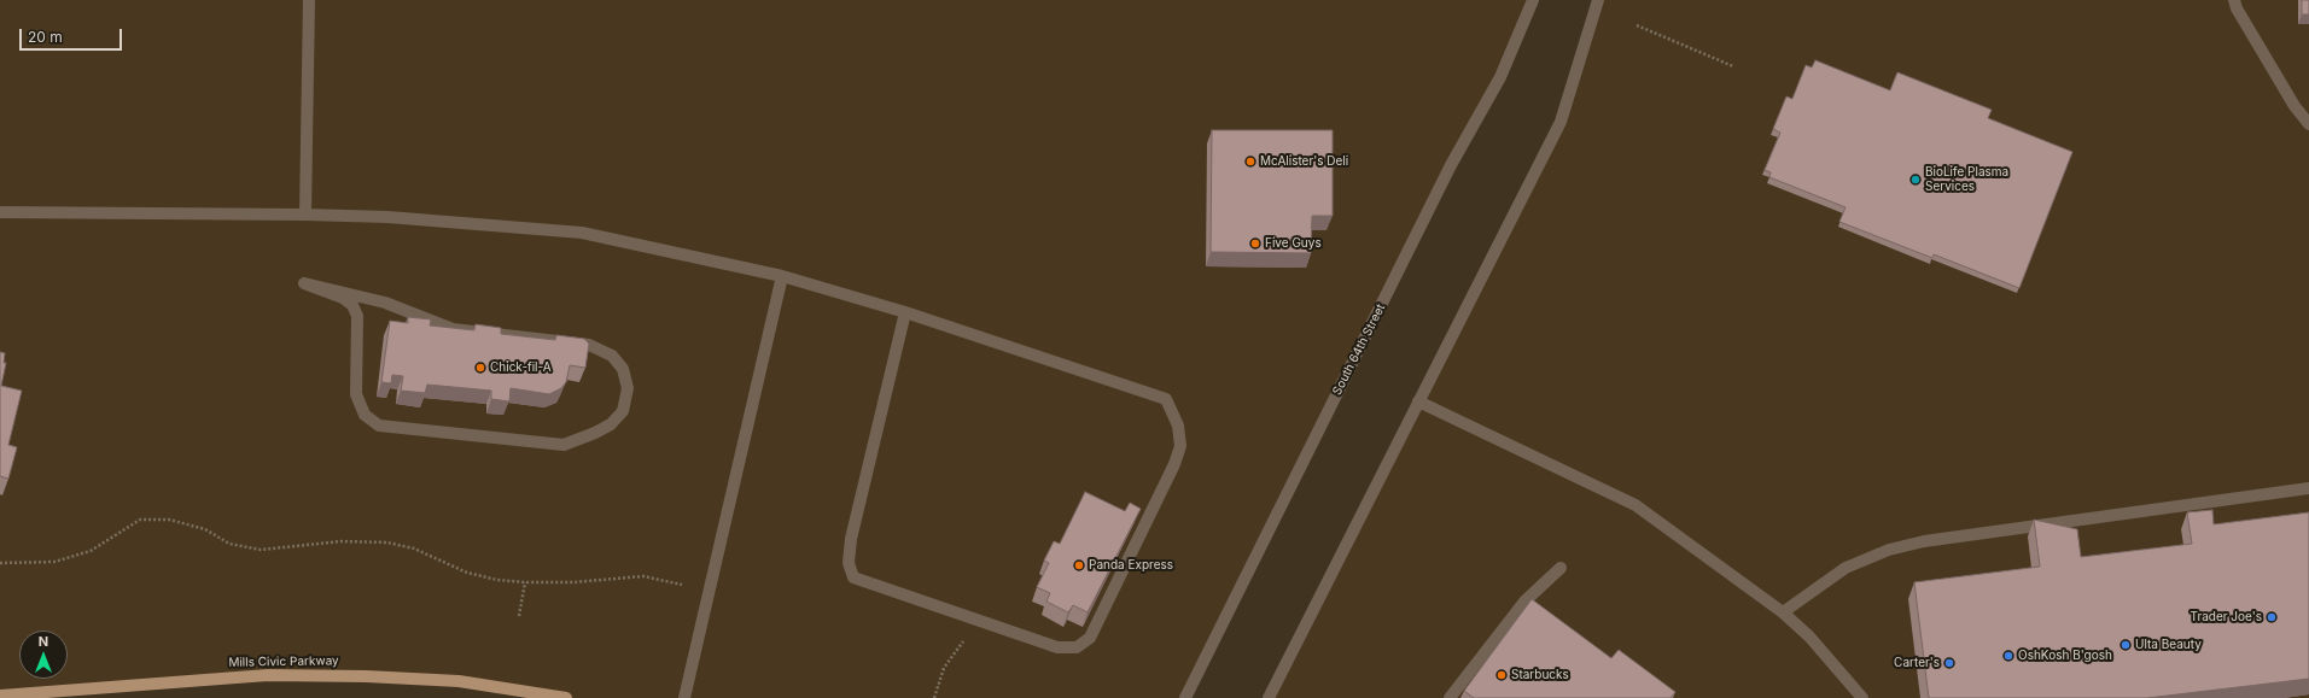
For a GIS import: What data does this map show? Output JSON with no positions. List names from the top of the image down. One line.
{"streets":{"main road":["Mills Civic Parkway"],"street":["South 64th Street"]},"places":["McAlister's Deli","BioLife Plasma Services","Five Guys","Chick-fil-A","Panda Express","Trader Joe's","Ulta Beauty","OshKosh B'gosh","Carter's","Starbucks"],"scale_bar":"20 m","north":"top"}
